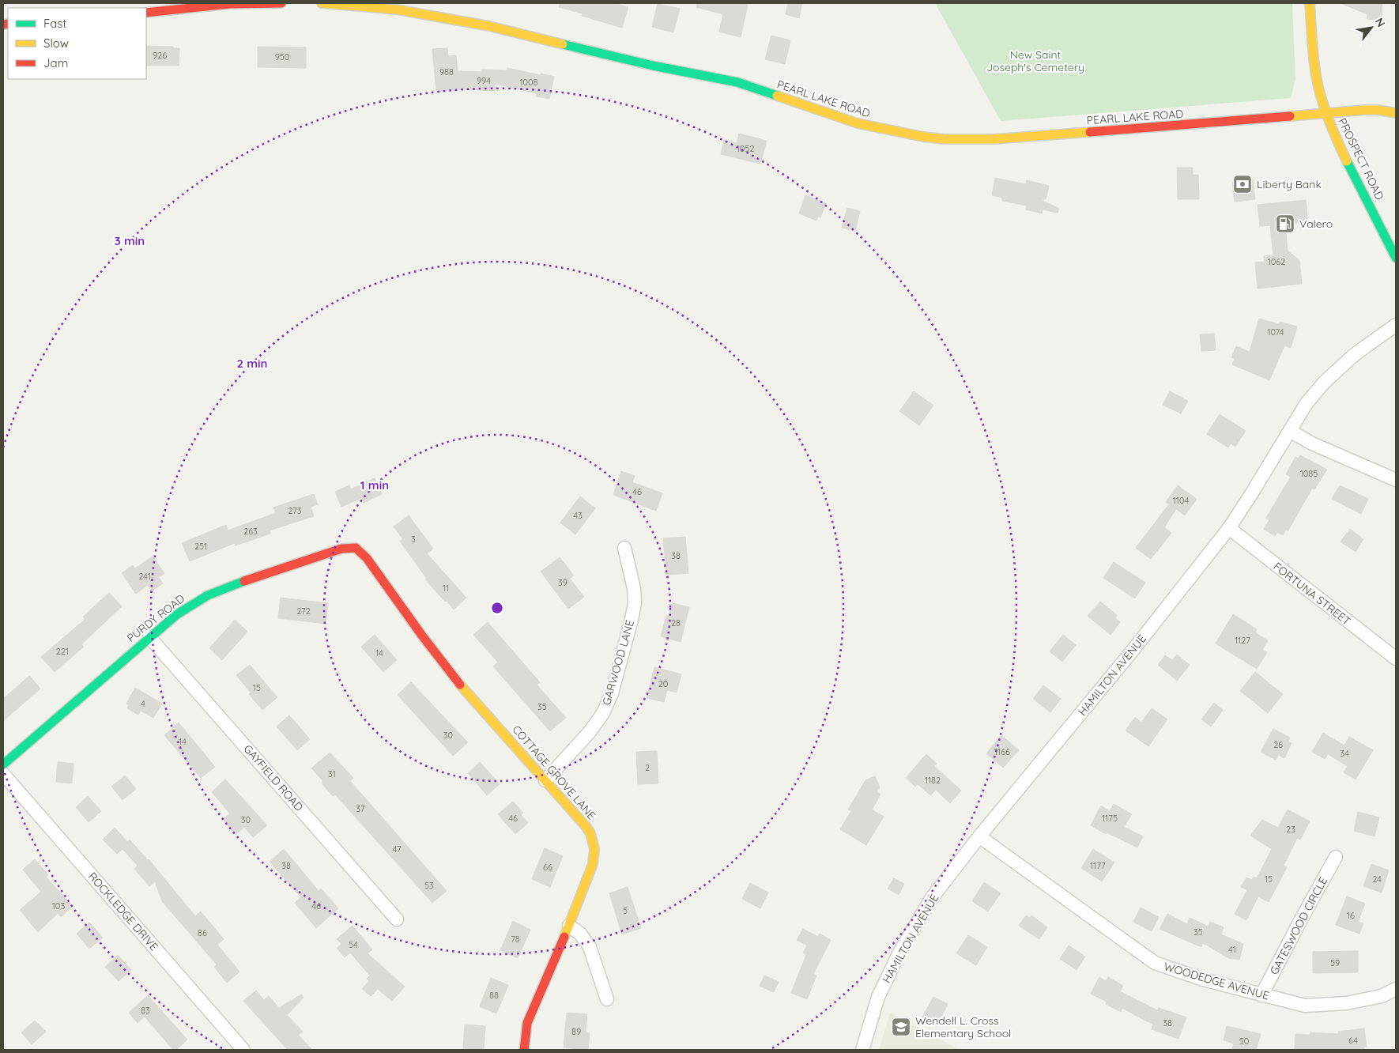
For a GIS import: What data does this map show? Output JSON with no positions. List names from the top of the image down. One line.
{"streets":{"main road":["PEARL LAKE ROAD","PROSPECT ROAD","PURDY ROAD","COTTAGE GROVE LANE"],"street":["FORTUNA STREET","GARWOOD LANE","HAMILTON AVENUE","GAYFIELD ROAD","ROCKLEDGE DRIVE","GATESWOOD CIRCLE","WOODEDGE AVENUE"]},"crossings":[["PEARL LAKE ROAD","PROSPECT ROAD"],["FORTUNA STREET","HAMILTON AVENUE"],["PURDY ROAD","COTTAGE GROVE LANE"],["PURDY ROAD","GAYFIELD ROAD"],["GARWOOD LANE","COTTAGE GROVE LANE"],["HAMILTON AVENUE","WOODEDGE AVENUE"],["GATESWOOD CIRCLE","WOODEDGE AVENUE"]],"parks":["New Saint Joseph's Cemetery"],"places":{"bank":["Liberty Bank"],"fuel station":["Valero"],"school or university":["Wendell L. Cross Elementary School"]},"house_numbers":["926","950","988","994","1008","1052","1062","1074","1085","46","1104","273","43","263","3","251","38","241","39","11","272","28","1127","221","14","20","15","4","35","30","14","26","1166","34","2","31","1182","37","46","1175","30","23","47","38","1177","66","15","24","53","103","46","5","16","35","86","78","54","41","59","88","83","38","89","64","50"],"legend":["Fast","Slow","Jam"],"north":"top right","rings":["3 min","2 min","1 min"]}
